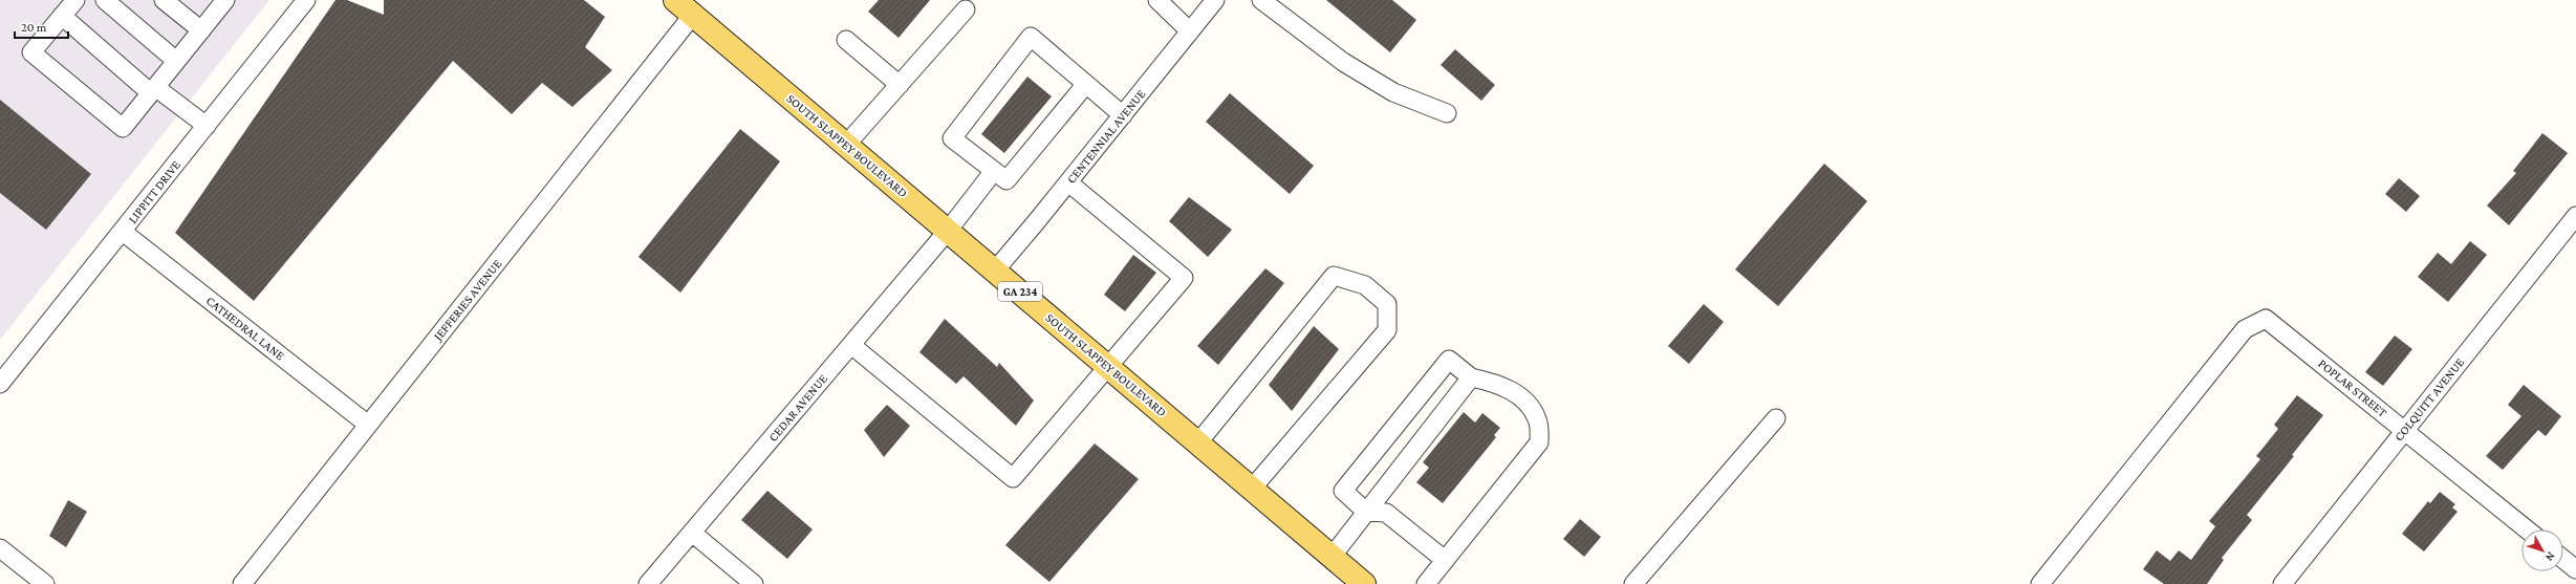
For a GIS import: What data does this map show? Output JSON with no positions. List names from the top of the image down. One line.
{"streets":{"main road":["SOUTH SLAPPEY BOULEVARD","GA 234"],"street":["CENTENNIAL AVENUE","LIPPITT DRIVE","JEFFERIES AVENUE","CATHEDRAL LANE","POPLAR STREET","COLQUITT AVENUE","CEDAR AVENUE"]},"crossings":[["CENTENNIAL AVENUE","SOUTH SLAPPEY BOULEVARD"],["SOUTH SLAPPEY BOULEVARD","JEFFERIES AVENUE"],["SOUTH SLAPPEY BOULEVARD","CEDAR AVENUE"],["LIPPITT DRIVE","CATHEDRAL LANE"],["JEFFERIES AVENUE","CATHEDRAL LANE"],["POPLAR STREET","COLQUITT AVENUE"]],"scale_bar":"20 m","north":"bottom right"}
